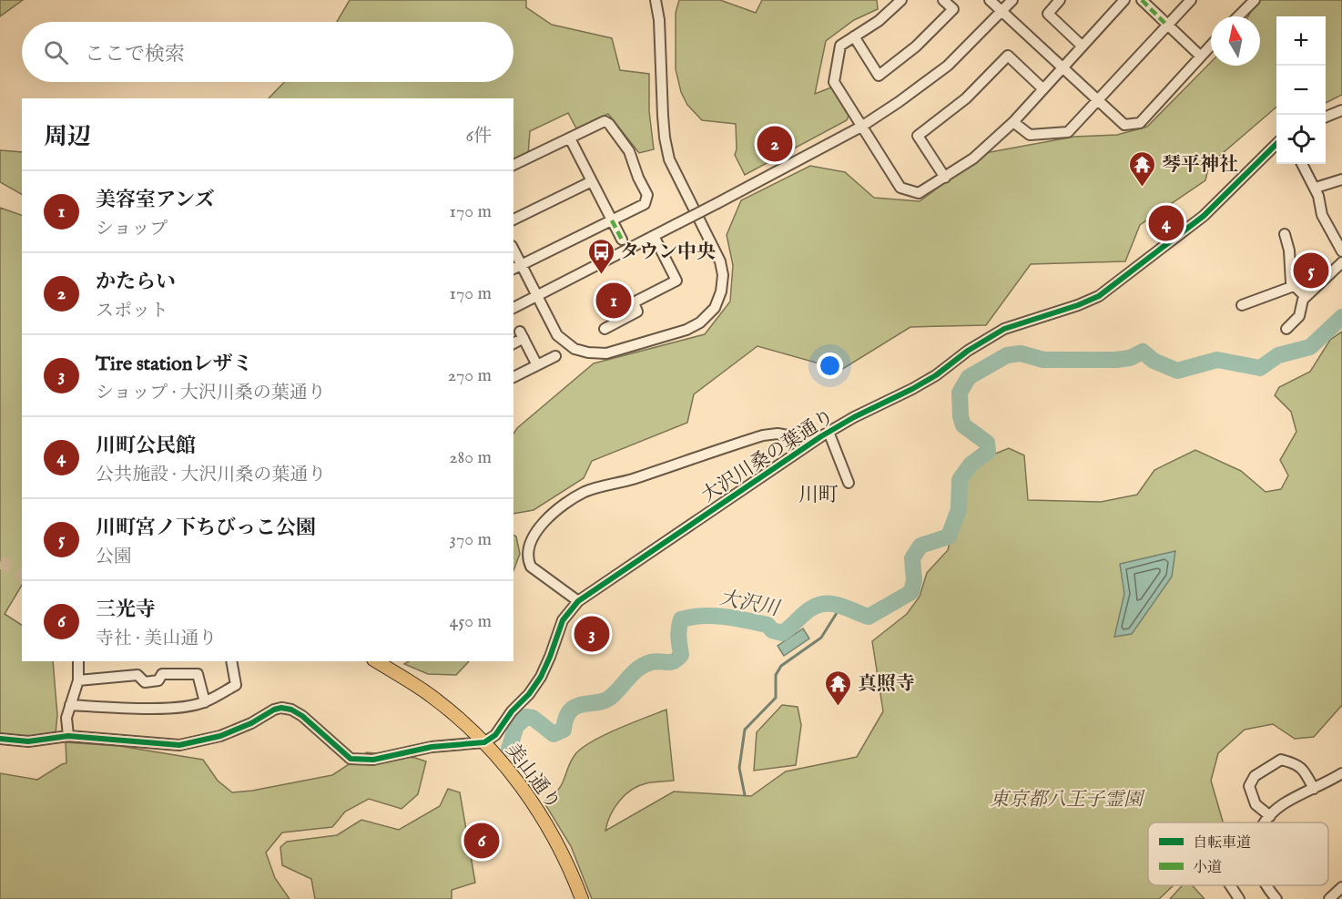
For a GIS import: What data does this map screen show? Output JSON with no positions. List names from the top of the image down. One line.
{"streets":{"main road":["美山通り"],"street":["大沢川桑の葉通り"]},"crossings":[["大沢川桑の葉通り","美山通り"]],"districts":["川町"],"water":["大沢川"],"parks":["東京都八王子霊園"],"places":{"temple":["琴平神社","真照寺"],"bus stop":["タウン中央"]},"legend":["自転車道","小道"],"north":"top","page":{"map_buttons":["+","−"],"search":"ここで検索","heading":["周辺","6件"],"pins":["2","4","5","1","3","6"],"list":[{"mark":"1","name":"美容室アンズ","note":"ショップ","value":"170 m"},{"mark":"2","name":"かたらい","note":"スポット","value":"170 m"},{"mark":"3","name":"Tire stationレザミ","note":"ショップ · 大沢川桑の葉通り","value":"270 m"},{"mark":"4","name":"川町公民館","note":"公共施設 · 大沢川桑の葉通り","value":"280 m"},{"mark":"5","name":"川町宮ノ下ちびっこ公園","note":"公園","value":"370 m"},{"mark":"6","name":"三光寺","note":"寺社 · 美山通り","value":"450 m"}]}}
